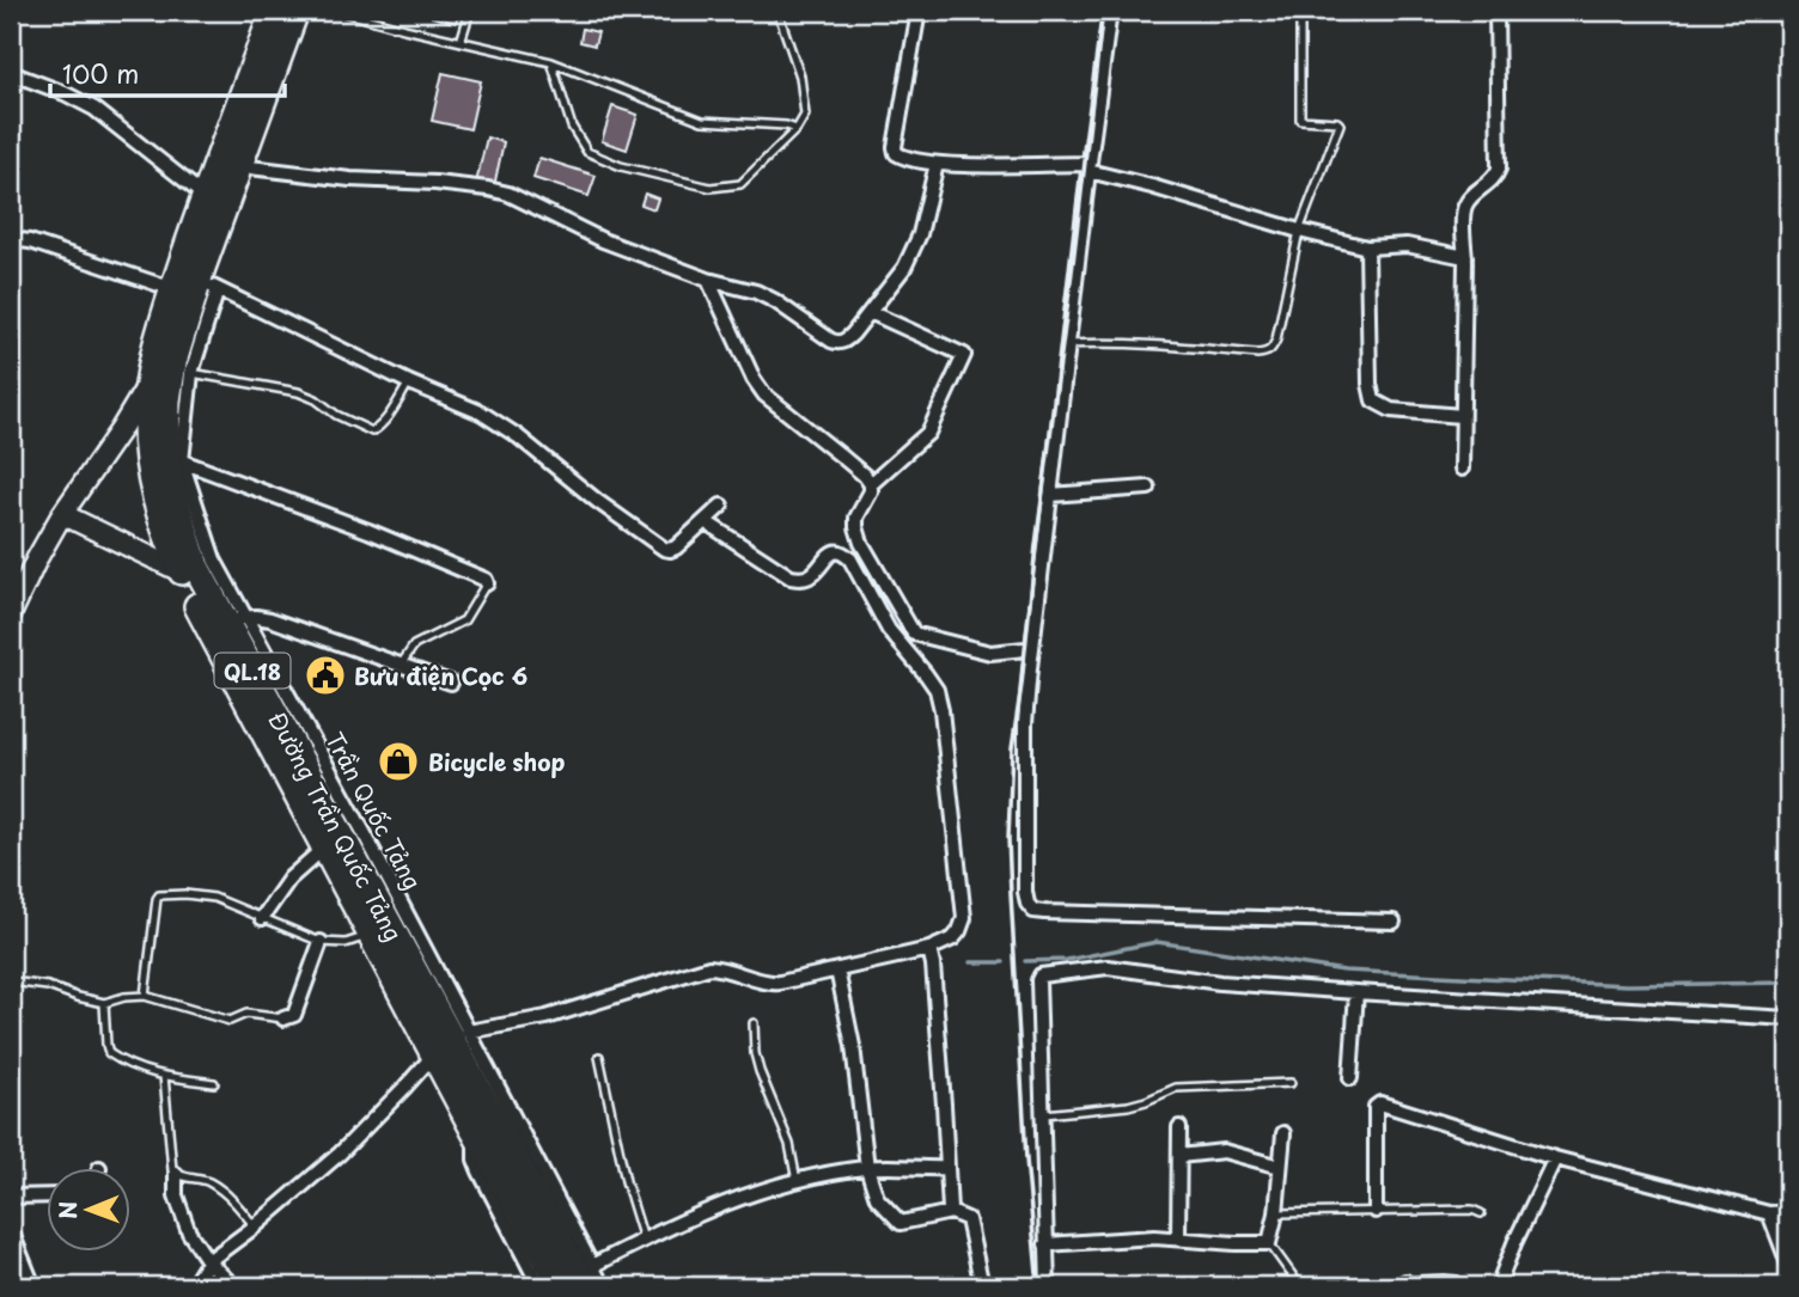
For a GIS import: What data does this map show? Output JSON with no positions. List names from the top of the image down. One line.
{"streets":{"highway":["QL.18","Đường Trần Quốc Tảng"],"street":["Trần Quốc Tảng"]},"crossings":[["Trần Quốc Tảng","Đường Trần Quốc Tảng"]],"places":{"public building":["Bưu điện Cọc 6"],"shop":["Bicycle shop"]},"scale_bar":"100 m","north":"left"}
